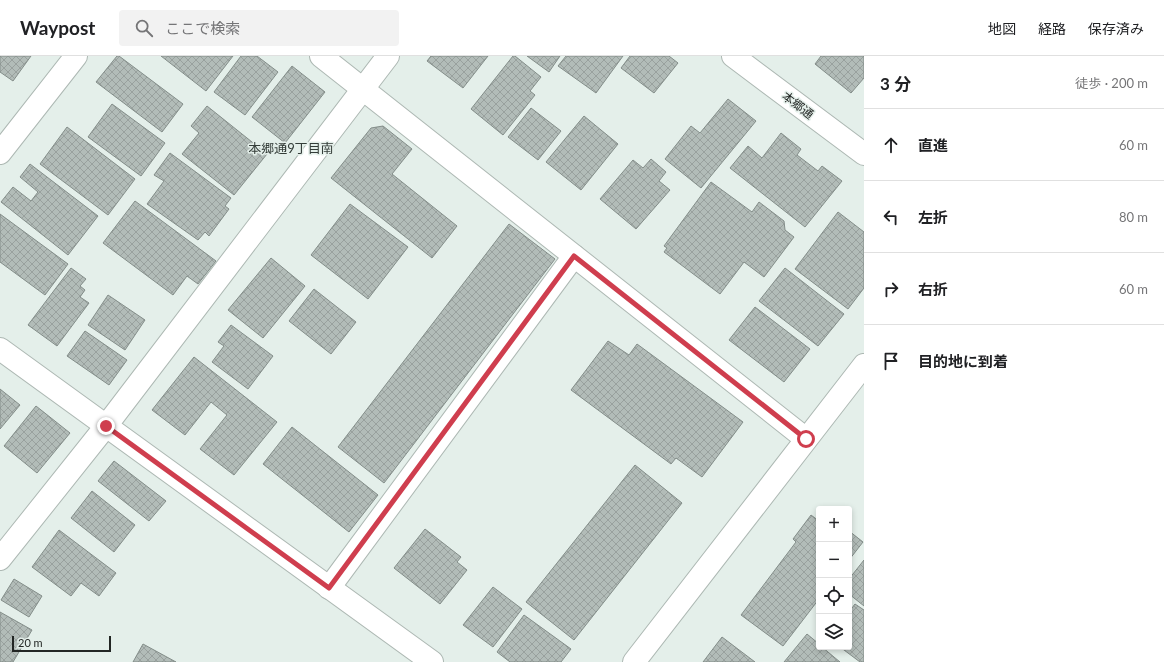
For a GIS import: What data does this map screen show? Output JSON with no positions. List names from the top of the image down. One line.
{"streets":{"street":["本郷通"]},"districts":["本郷通9丁目南"],"scale_bar":"20 m","page":{"header":"Waypost","search":"ここで検索","nav":["地図","経路","保存済み"],"heading":["3 分","徒歩 · 200 m"],"list":[["直進","60 m"],["左折","80 m"],["右折","60 m"],"目的地に到着"],"map_buttons":["+","−"],"scale":"20 m"}}
